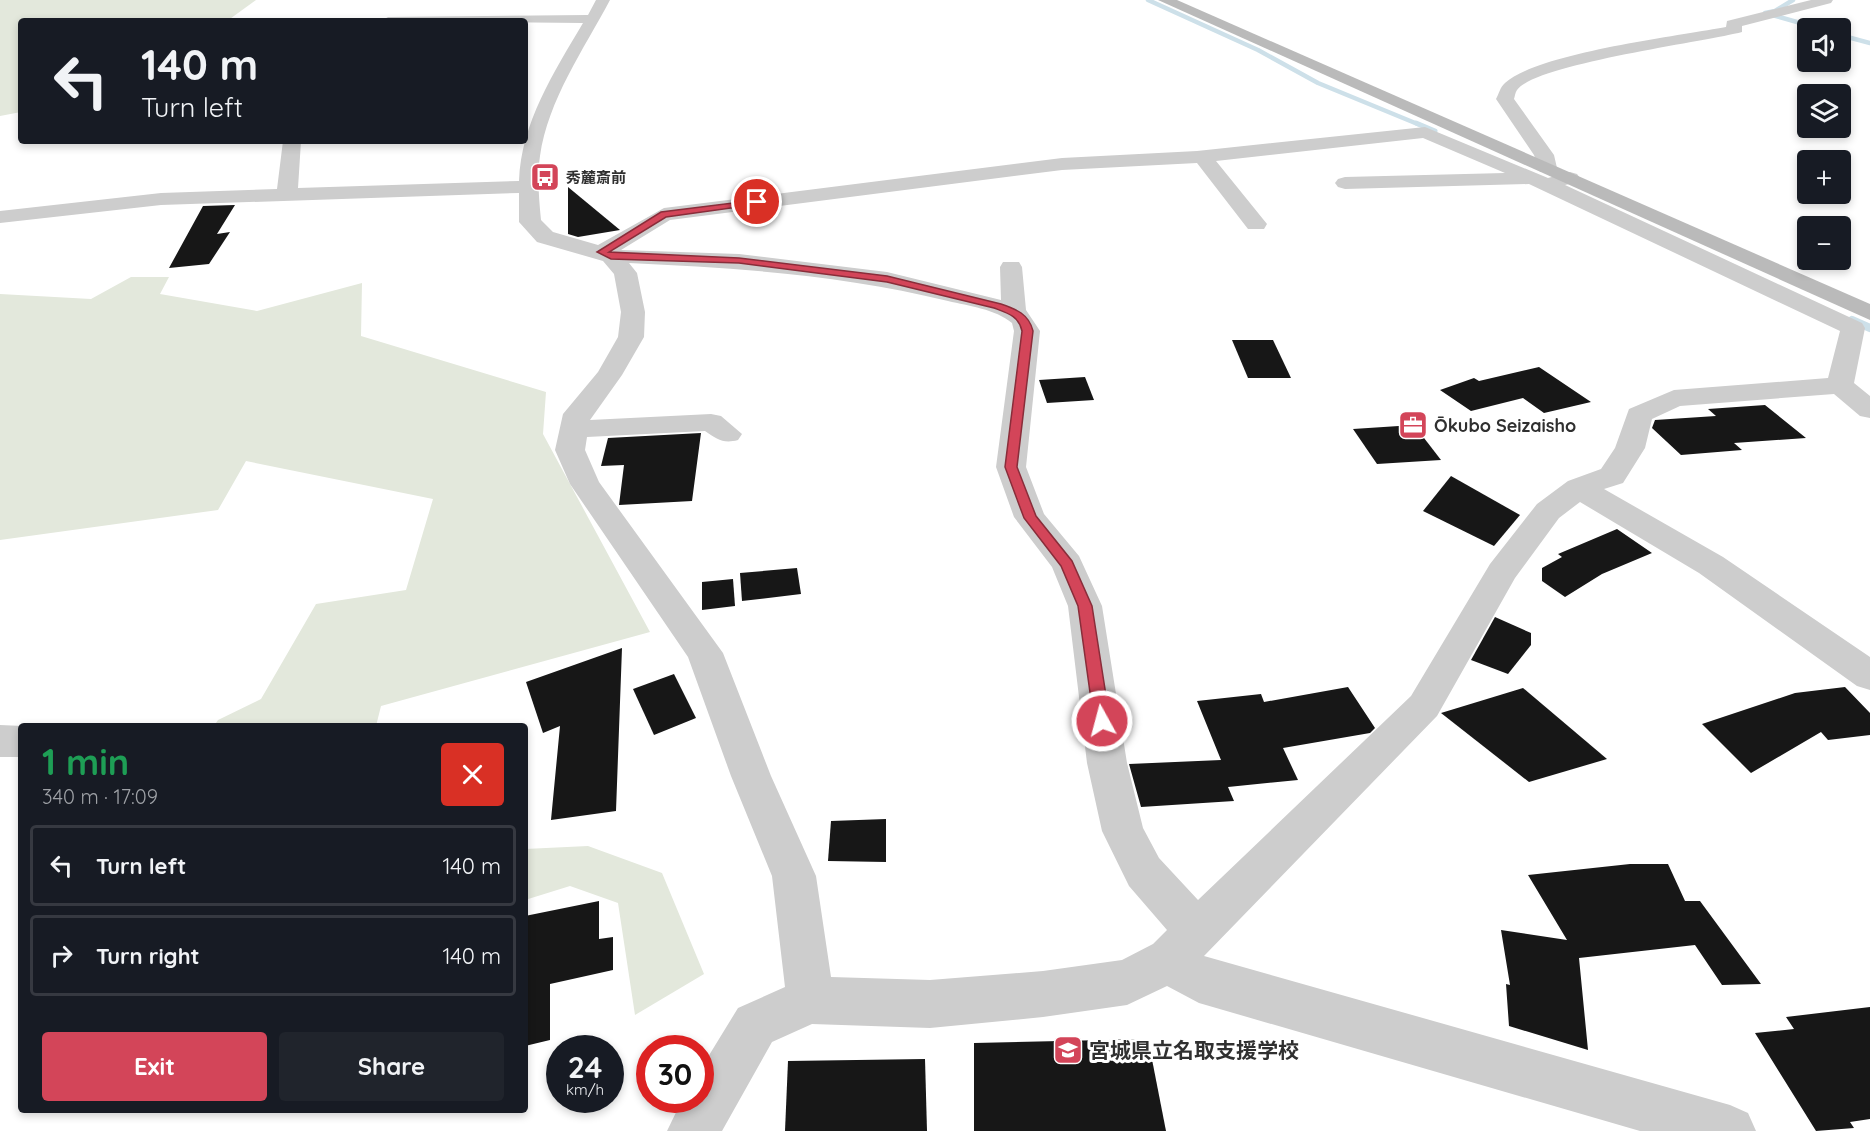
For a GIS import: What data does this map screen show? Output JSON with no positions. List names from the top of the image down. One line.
{"places":{"bus stop":["秀麓斎前"],"office":["Ōkubo Seizaisho"],"school or university":["宮城県立名取支援学校"]},"page":{"map_buttons":["+","−"],"turn":["140 m","Turn left"],"heading":["1 min","340 m · 17:09"],"list":[{"name":"Turn left","value":"140 m"},{"name":"Turn right","value":"140 m"}],"buttons":["Exit","Share"],"speed":"24 km/h","limit":"30"}}
